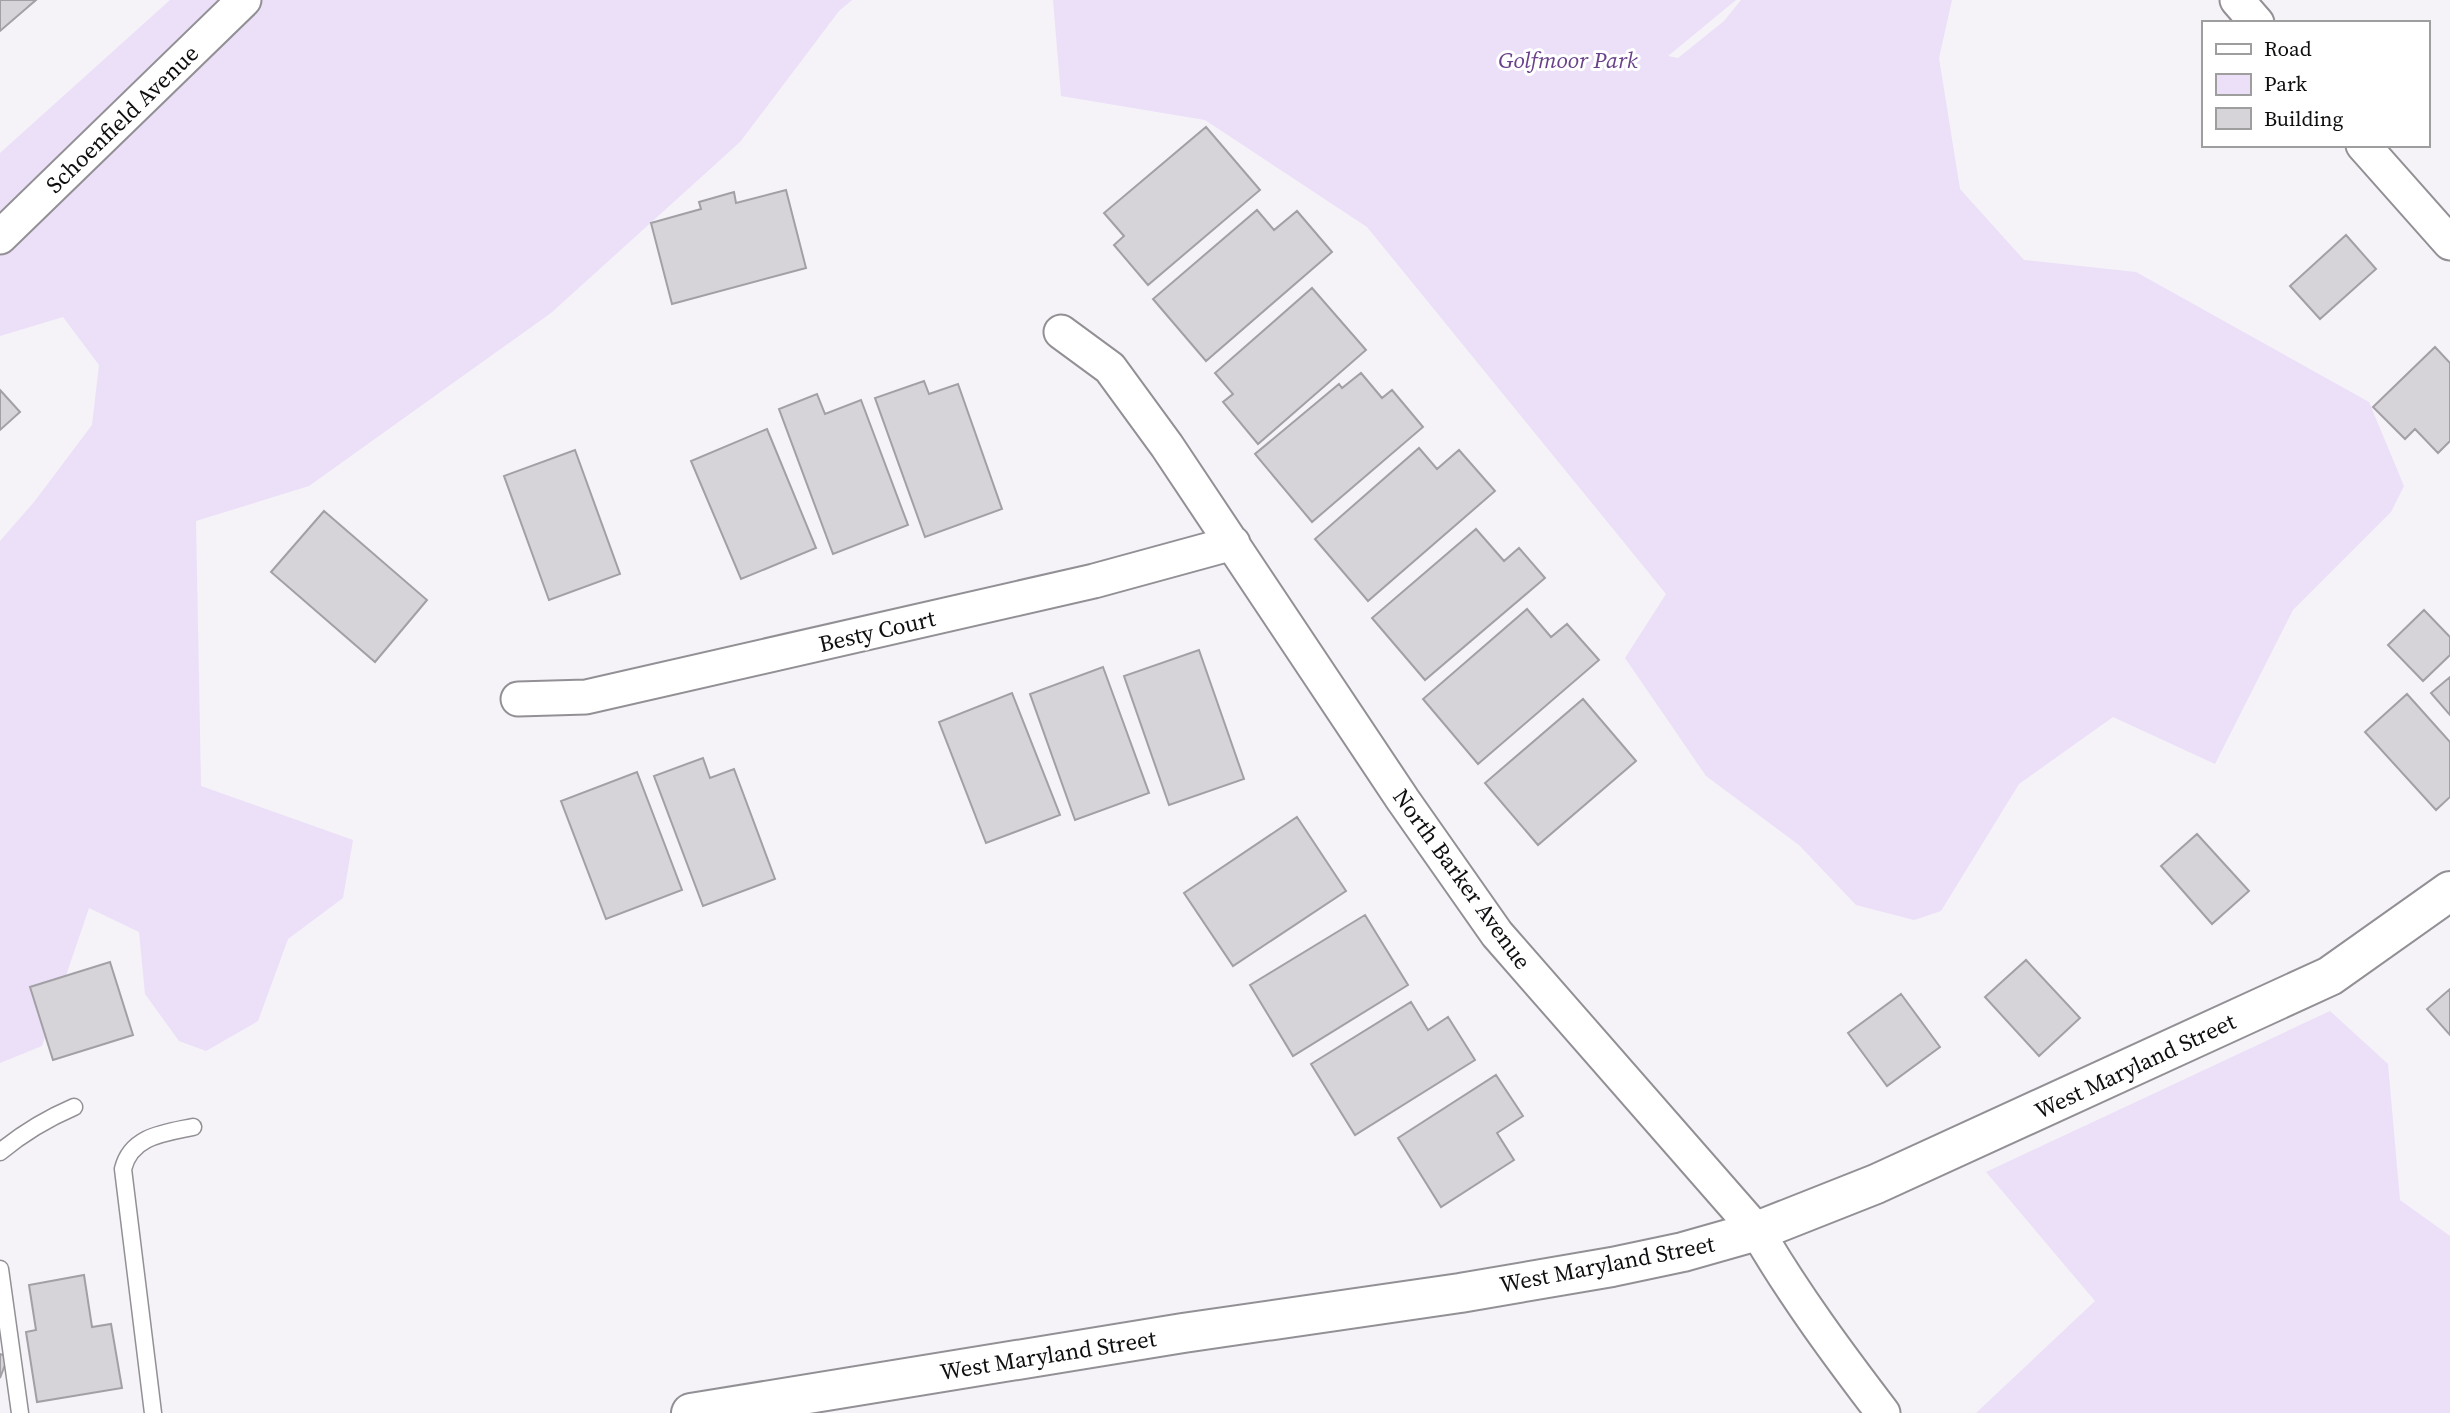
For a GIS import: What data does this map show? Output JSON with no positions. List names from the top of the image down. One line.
{"streets":{"street":["Schoenfield Avenue","Besty Court","North Barker Avenue","West Maryland Street"]},"crossings":[["Besty Court","North Barker Avenue"],["North Barker Avenue","West Maryland Street"]],"parks":["Golfmoor Park"],"legend":["Road","Park","Building"]}
